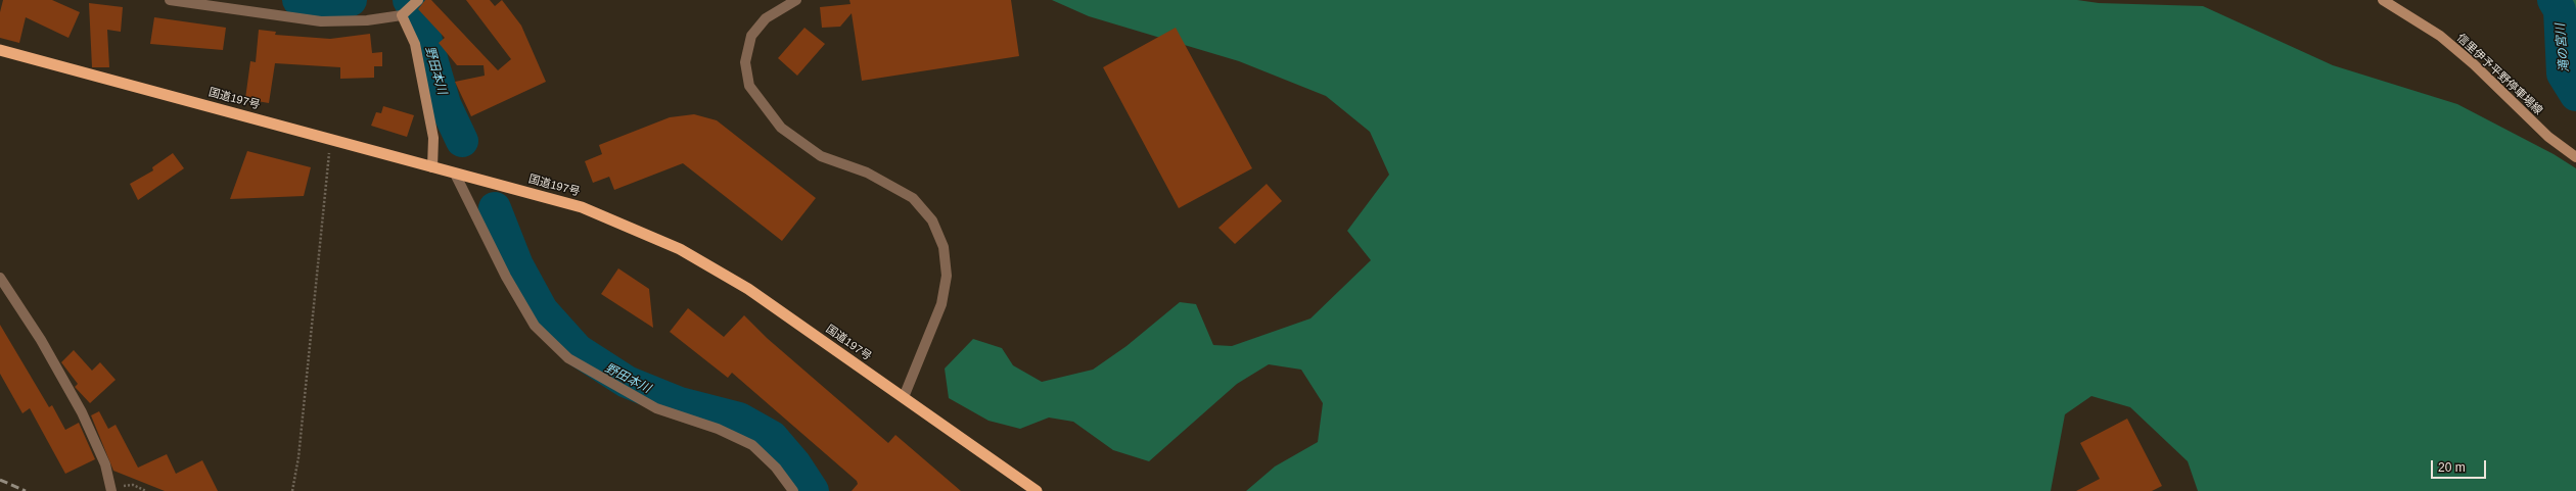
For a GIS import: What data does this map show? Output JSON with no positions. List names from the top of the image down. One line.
{"streets":{"highway":["国道197号"],"main road":["信里伊予平野停車場線"]},"water":["滝の宮川","野田本川"],"scale_bar":"20 m"}
